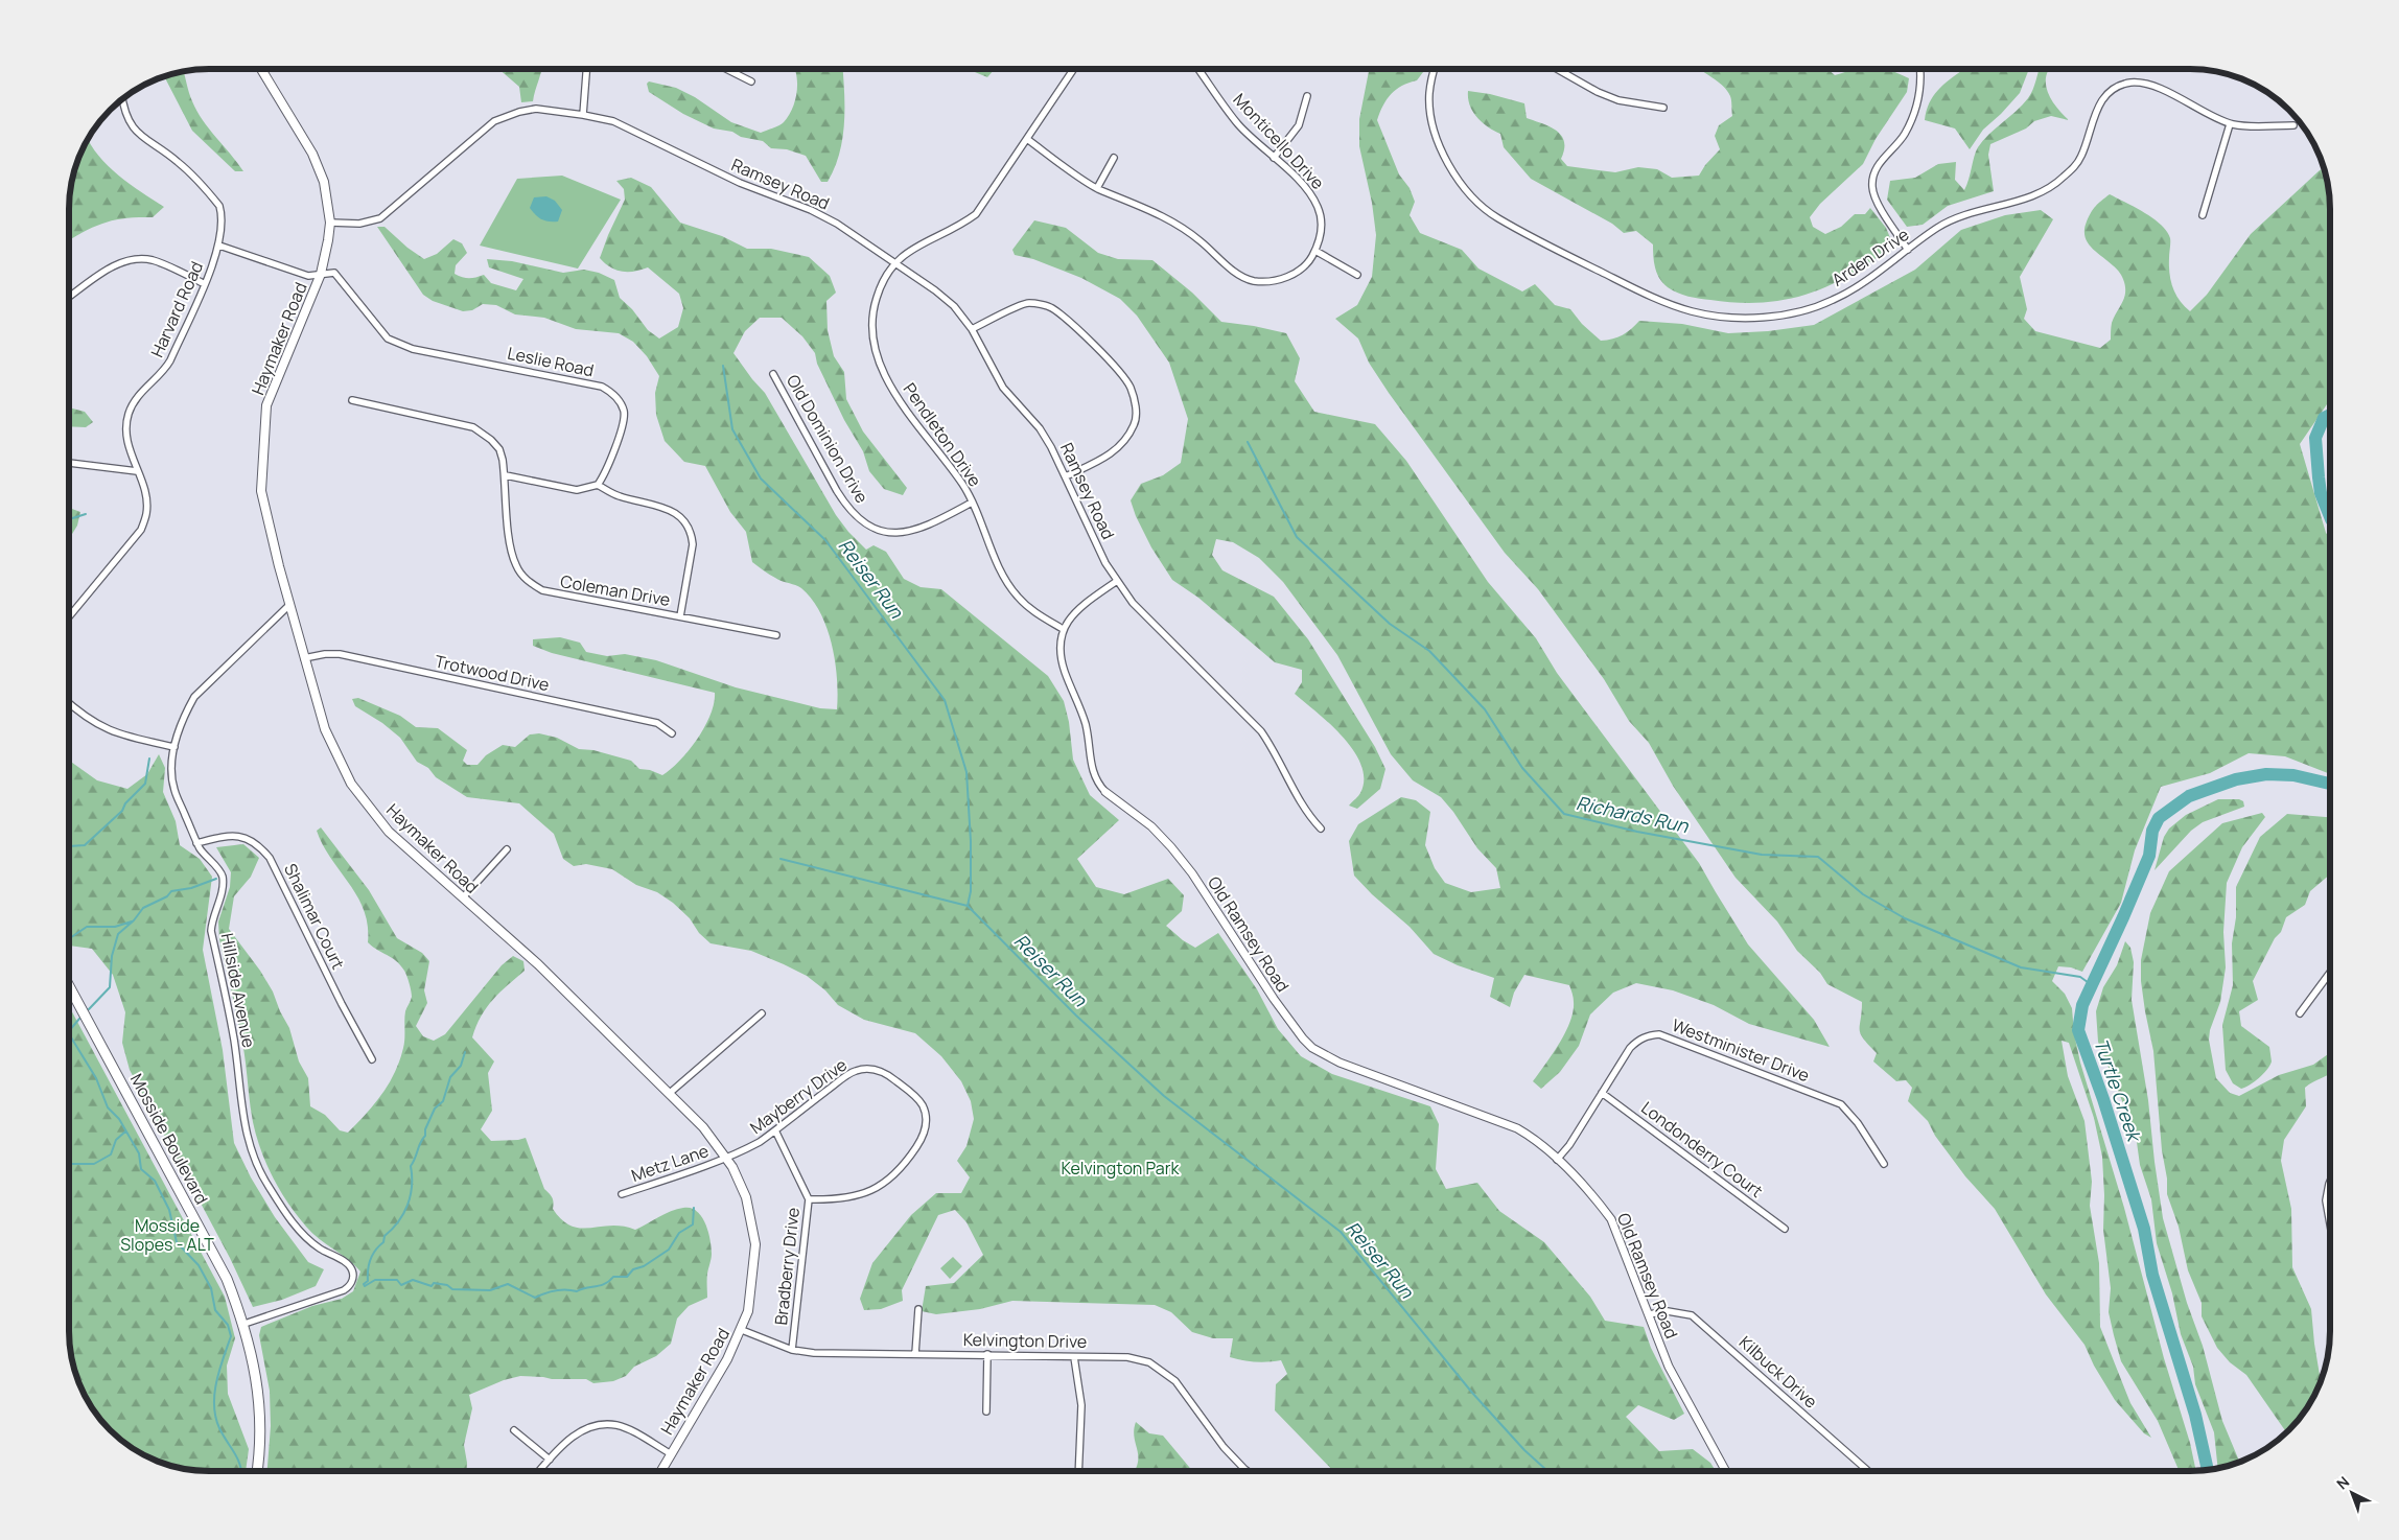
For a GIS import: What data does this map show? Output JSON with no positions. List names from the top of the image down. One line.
{"streets":{"main road":["Haymaker Road","Mosside Boulevard"],"street":["Monticello Drive","Ramsey Road","Arden Drive","Harvard Road","Leslie Road","Pendleton Drive","Old Dominion Drive","Coleman Drive","Trotwood Drive","Shalimar Court","Old Ramsey Road","Hillside Avenue","Westminister Drive","Mayberry Drive","Londonderry Court","Metz Lane","Bradberry Drive","Kelvington Drive","Kilbuck Drive"]},"crossings":[["Ramsey Road","Haymaker Road"],["Ramsey Road","Pendleton Drive"],["Haymaker Road","Leslie Road"],["Haymaker Road","Trotwood Drive"],["Haymaker Road","Hillside Avenue"],["Haymaker Road","Mayberry Drive"],["Haymaker Road","Metz Lane"],["Haymaker Road","Kelvington Drive"],["Pendleton Drive","Old Dominion Drive"],["Pendleton Drive","Old Ramsey Road"],["Shalimar Court","Hillside Avenue"],["Old Ramsey Road","Westminister Drive"],["Old Ramsey Road","Kilbuck Drive"],["Hillside Avenue","Mosside Boulevard"],["Westminister Drive","Londonderry Court"],["Mayberry Drive","Metz Lane"],["Mayberry Drive","Bradberry Drive"],["Bradberry Drive","Kelvington Drive"]],"water":["Reiser Run","Richards Run","Turtle Creek"],"parks":["Kelvington Park","Mosside Slopes - ALT"],"north":"top left"}
